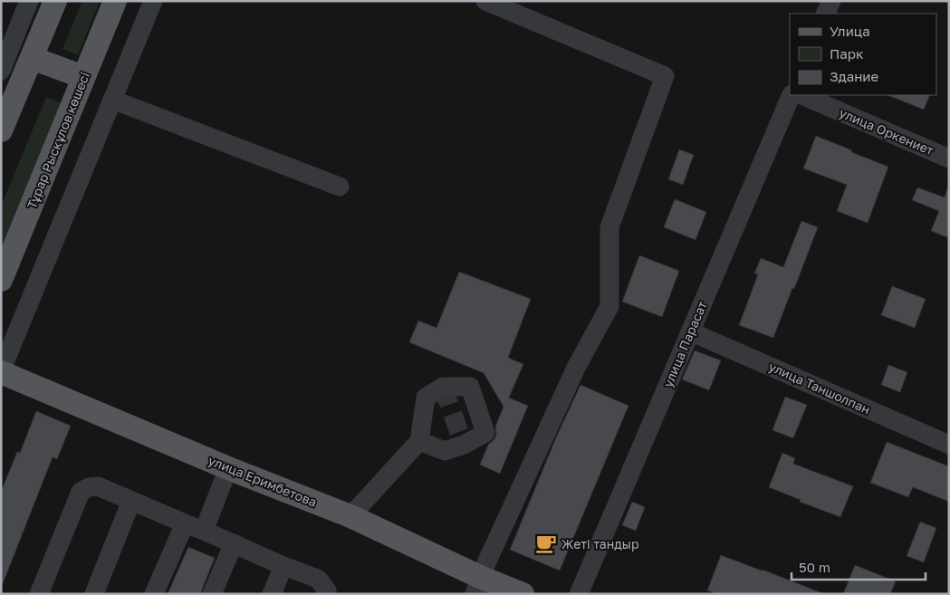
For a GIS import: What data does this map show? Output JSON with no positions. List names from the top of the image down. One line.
{"streets":{"main road":["Тұрар Рыскұлов көшесі","улица Еримбетова"],"street":["улица Оркениет","улица Парасат","улица Таншолпан"]},"crossings":[["улица Парасат","улица Таншолпан"]],"places":{"cafe":["Жеті тандыр"]},"legend":["Улица","Парк","Здание"],"scale_bar":"50 m"}
